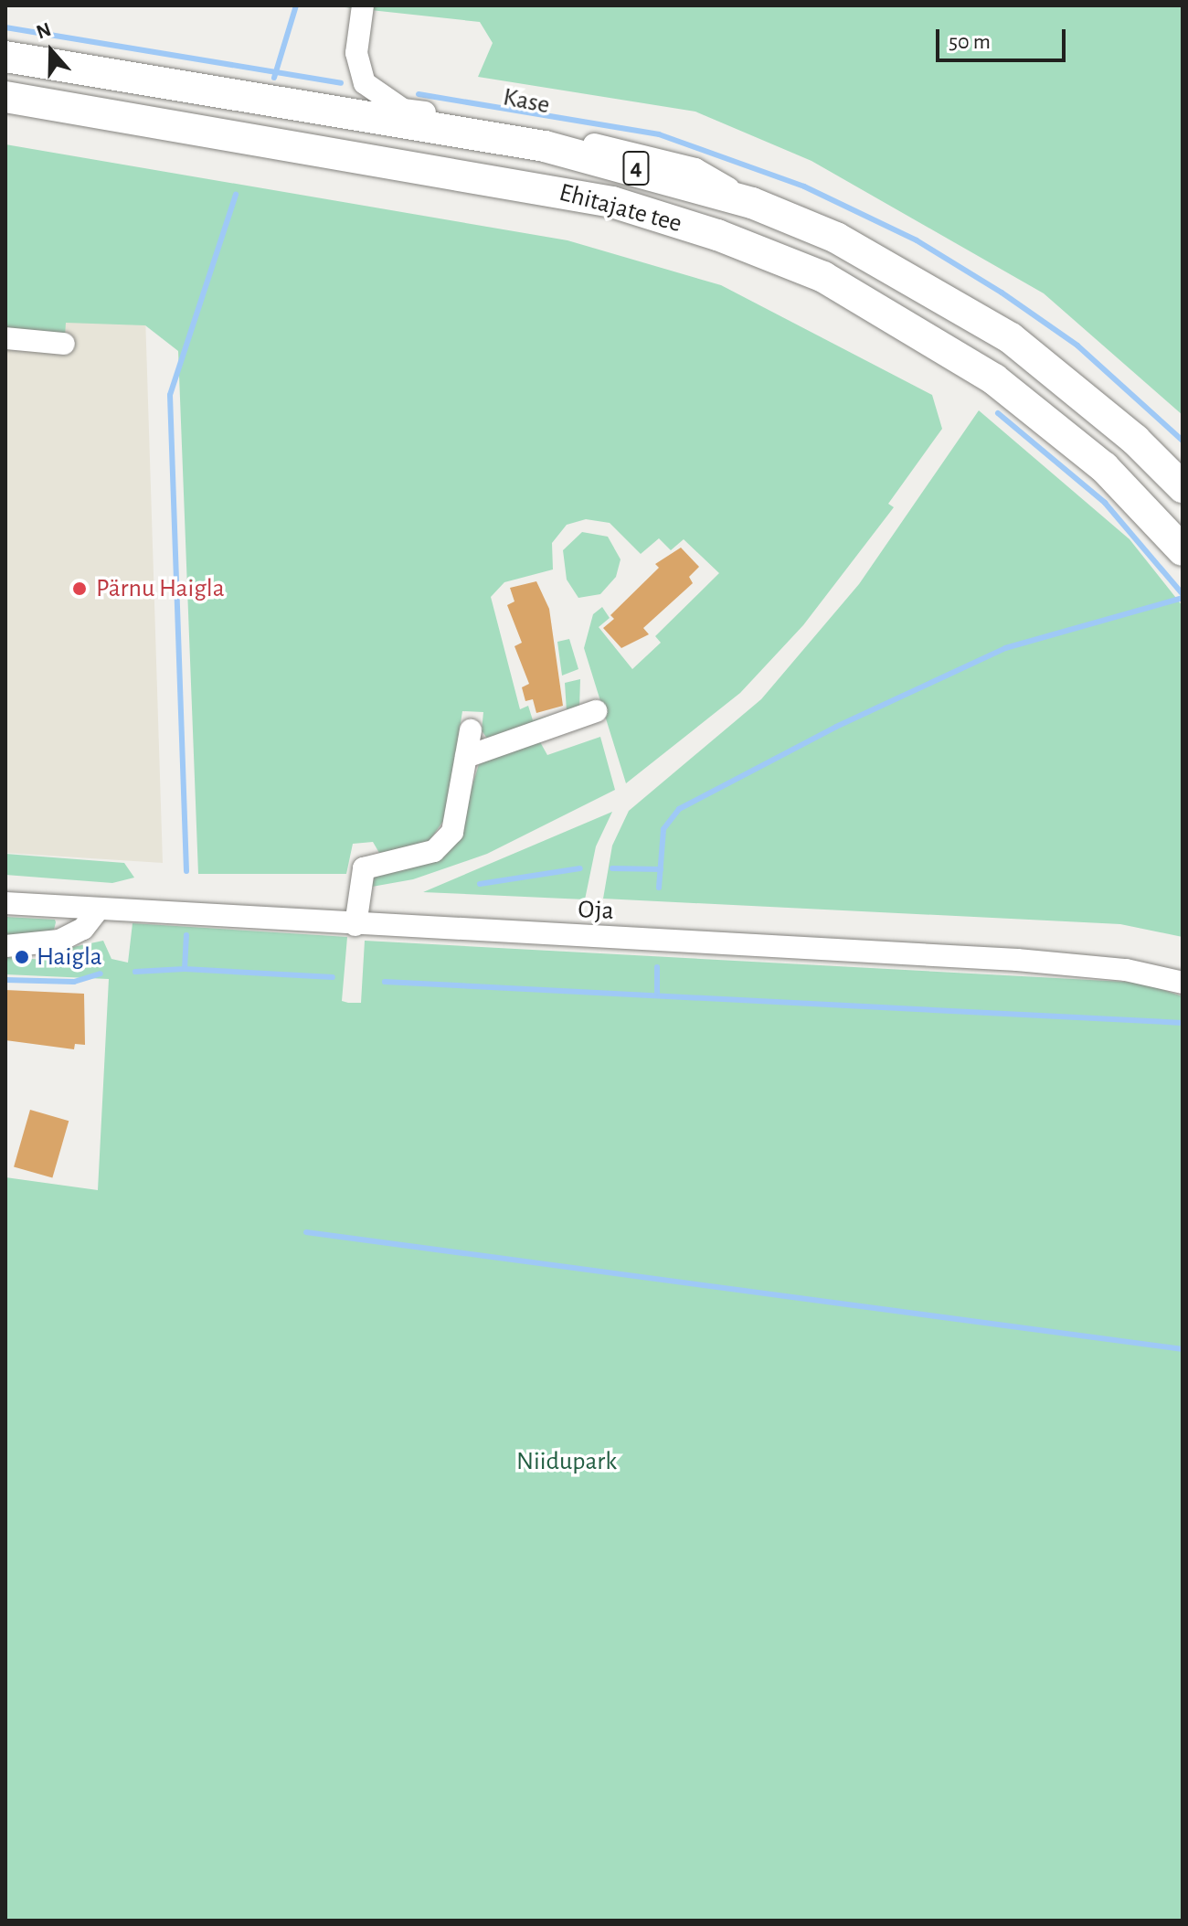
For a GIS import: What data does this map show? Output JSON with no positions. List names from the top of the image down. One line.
{"streets":{"highway":["4","Ehitajate tee"],"street":["Kase","Oja"]},"crossings":[["Kase","Ehitajate tee"]],"parks":["Niidupark"],"places":["Pärnu Haigla","Haigla"],"scale_bar":"50 m","north":"top"}
